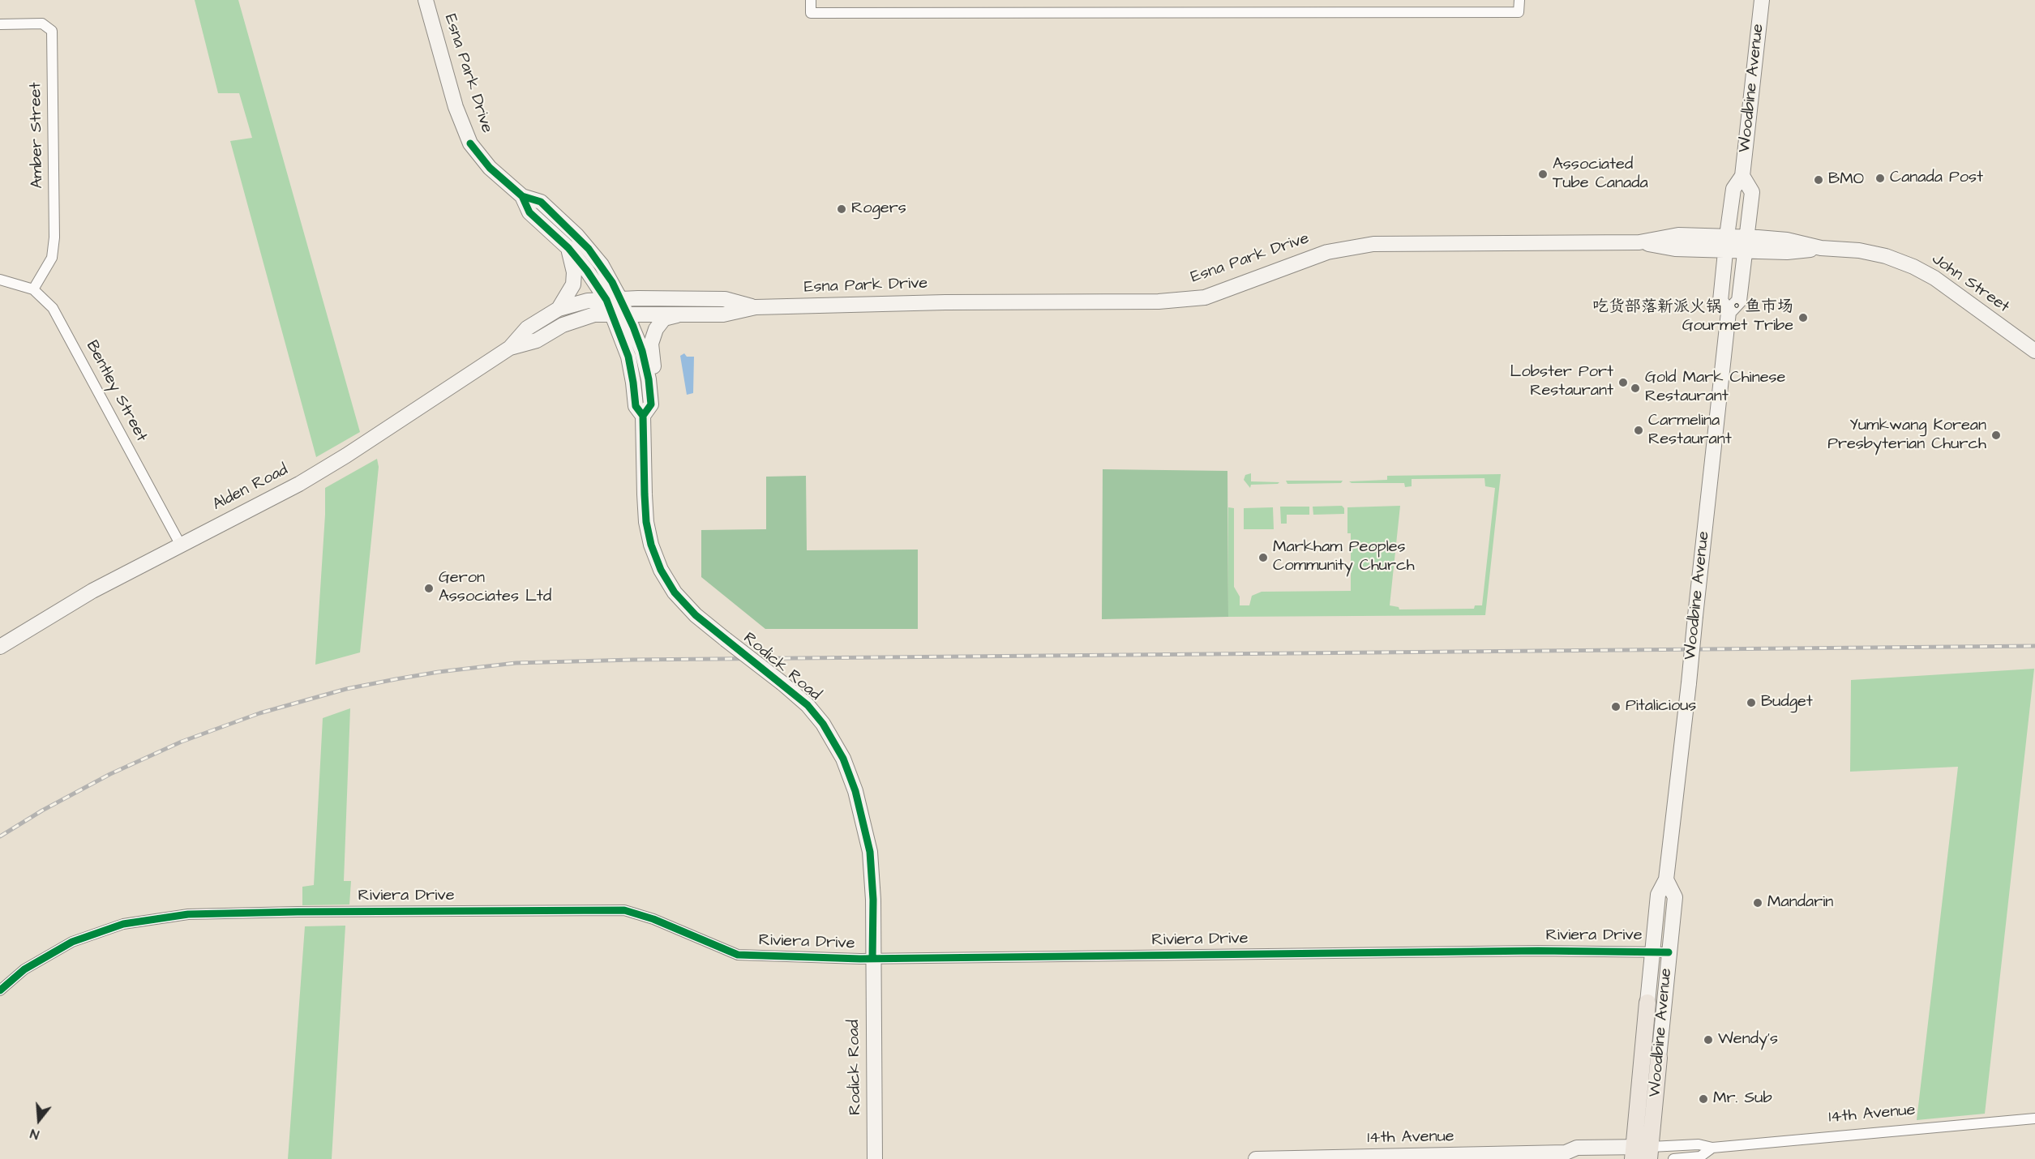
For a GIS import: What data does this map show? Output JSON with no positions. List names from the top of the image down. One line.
{"streets":{"main road":["Esna Park Drive","Woodbine Avenue","John Street","Alden Road","Rodick Road","14th Avenue"],"street":["Amber Street","Bentley Street","Riviera Drive"]},"crossings":[["Esna Park Drive","Woodbine Avenue"],["Esna Park Drive","John Street"],["Esna Park Drive","Alden Road"],["Esna Park Drive","Rodick Road"],["Woodbine Avenue","John Street"],["Woodbine Avenue","Riviera Drive"],["Woodbine Avenue","14th Avenue"],["Amber Street","Bentley Street"],["Bentley Street","Alden Road"],["Alden Road","Rodick Road"],["Rodick Road","Riviera Drive"]],"places":["Associated Tube Canada","Canada Post","BMO","Rogers","吃货部落新派火锅 。鱼市场 Gourmet Tribe","Lobster Port Restaurant","Gold Mark Chinese Restaurant","Carmelina Restaurant","Yumkwang Korean Presbyterian Church","Markham Peoples Community Church","Geron Associates Ltd","Budget","Pitalicious","Mandarin","Wendy's","Mr. Sub"],"north":"bottom"}
